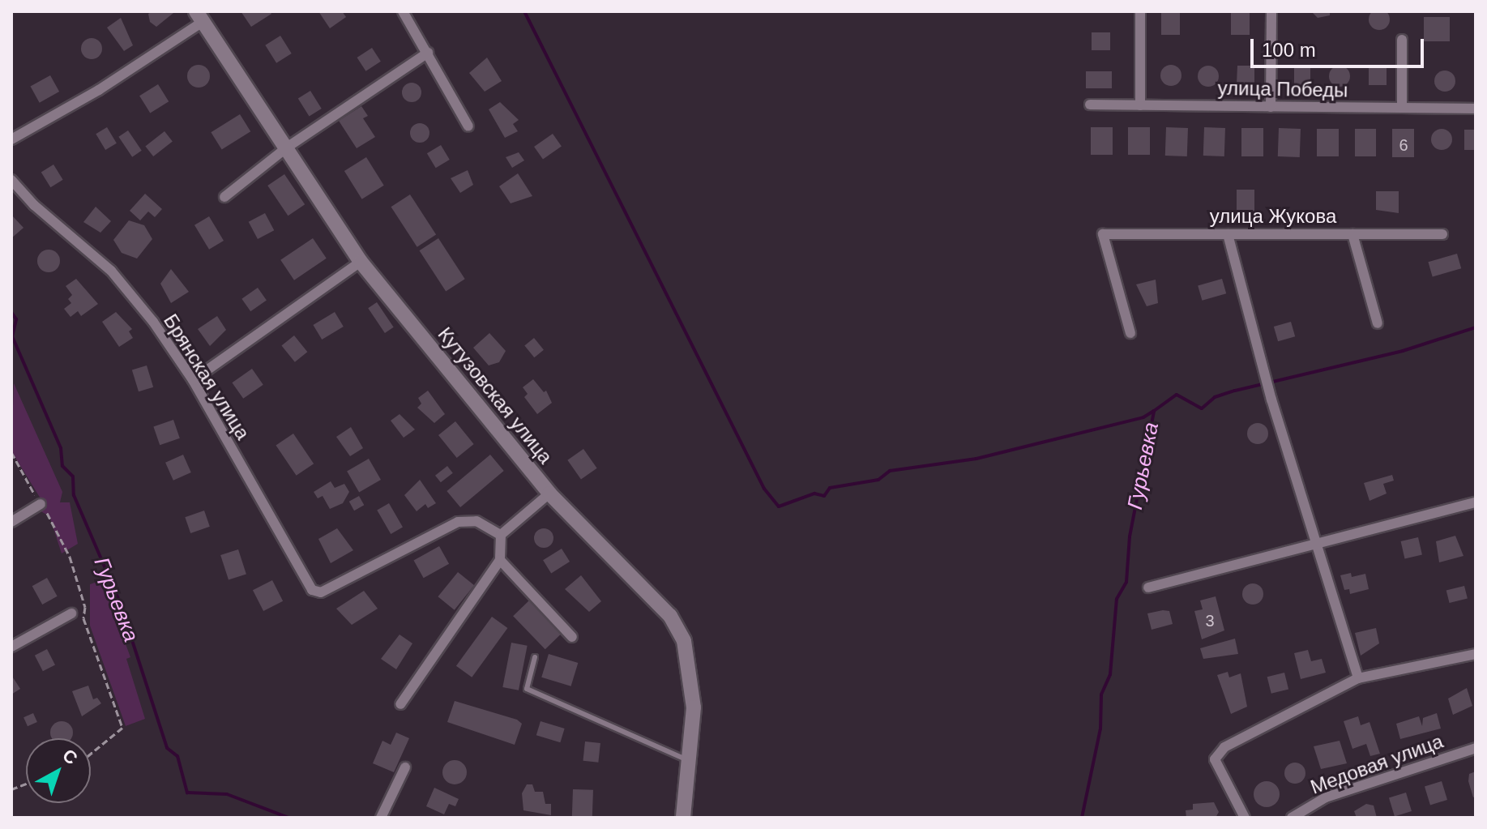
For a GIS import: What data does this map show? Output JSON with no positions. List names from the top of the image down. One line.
{"streets":{"street":["улица Победы","улица Жукова","Брянская улица","Кутузовская улица","Медовая улица"]},"water":["Гурьевка"],"house_numbers":["6","3"],"scale_bar":"100 m","north":"top right"}
